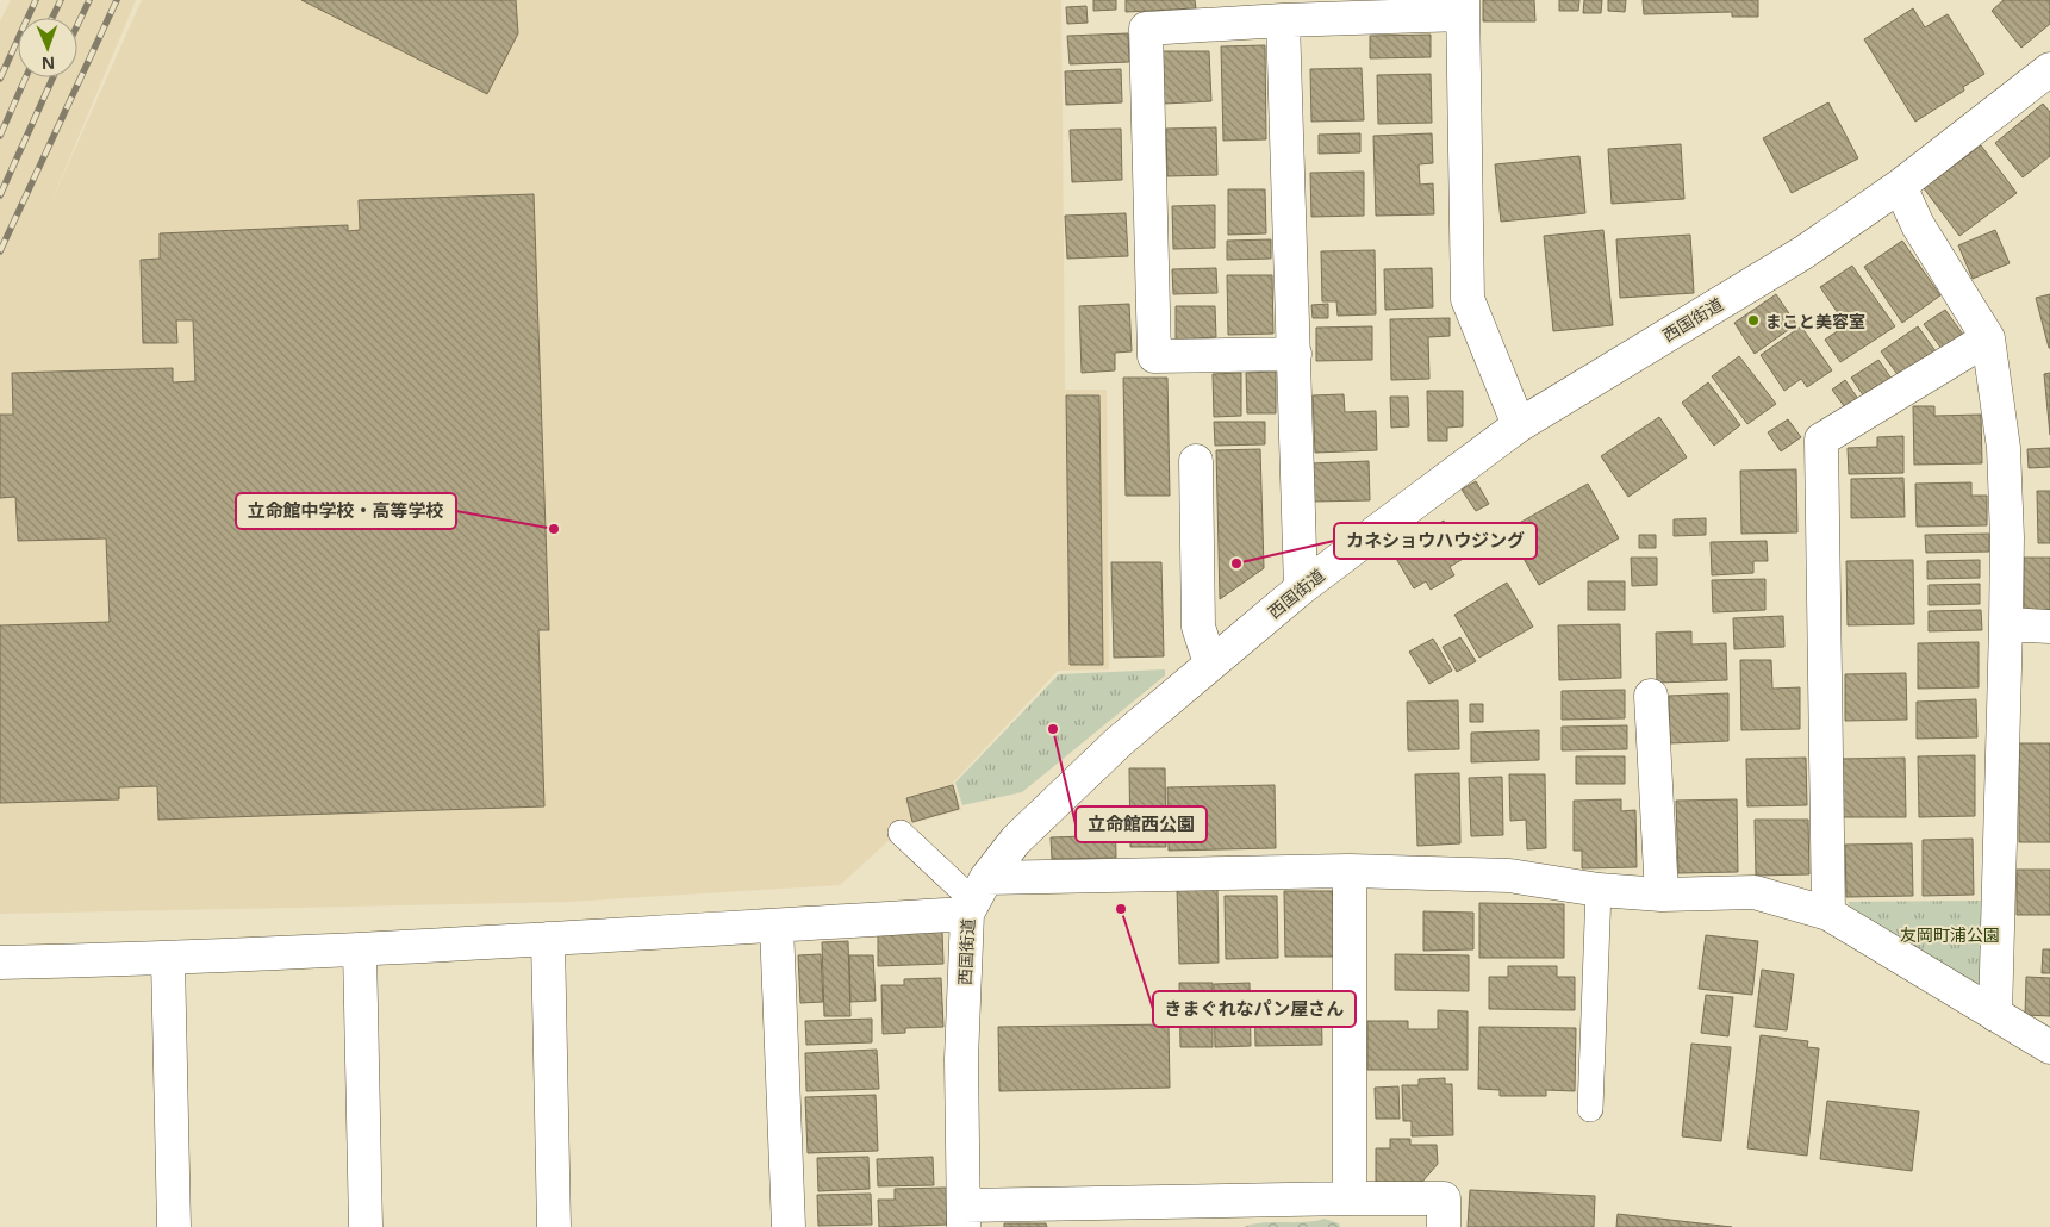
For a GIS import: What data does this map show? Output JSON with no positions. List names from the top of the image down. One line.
{"streets":{"street":["西国街道"]},"parks":["友岡町浦公園"],"places":["まこと美容室","立命館中学校・高等学校","カネショウハウジング","立命館西公園","きまぐれなパン屋さん"],"north":"bottom"}
